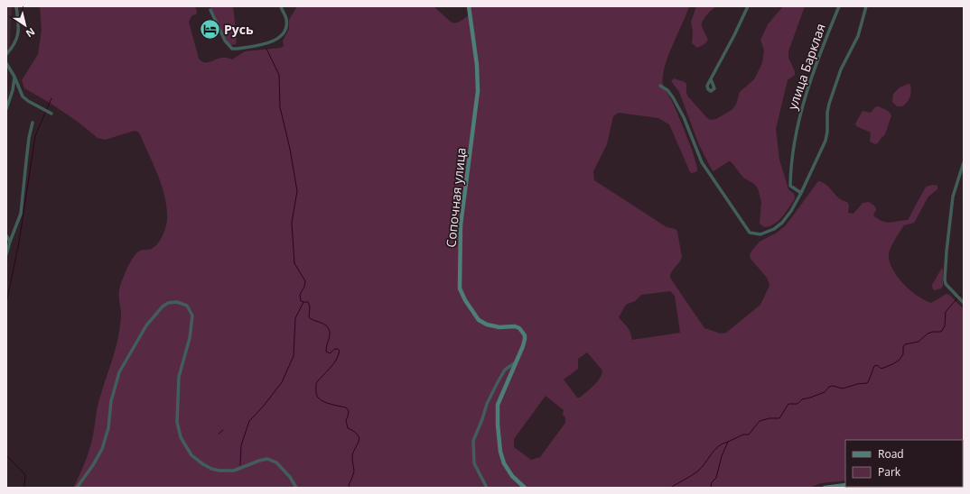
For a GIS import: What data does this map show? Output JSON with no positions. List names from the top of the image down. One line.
{"streets":{"main road":["Сопочная улица"],"street":["улица Барклая"]},"places":{"hotel":["Русь"]},"legend":["Road","Park"],"north":"bottom right"}
